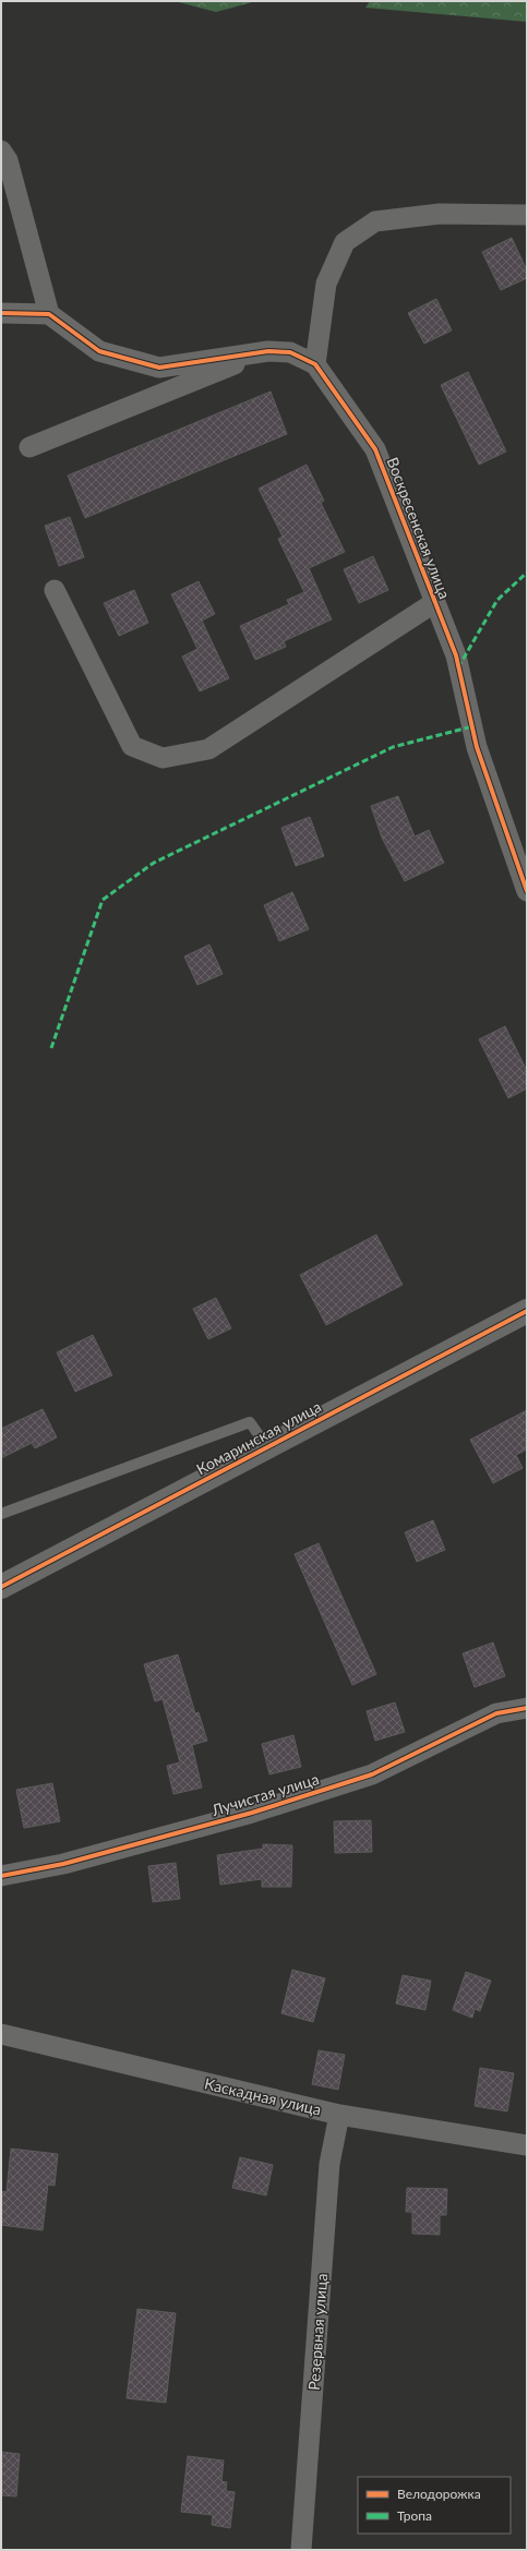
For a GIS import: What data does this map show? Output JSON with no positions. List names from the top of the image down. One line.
{"streets":{"street":["Воскресенская улица","Комаринская улица","Лучистая улица","Каскадная улица","Резервная улица"]},"crossings":[["Каскадная улица","Резервная улица"]],"legend":["Велодорожка","Тропа"]}
